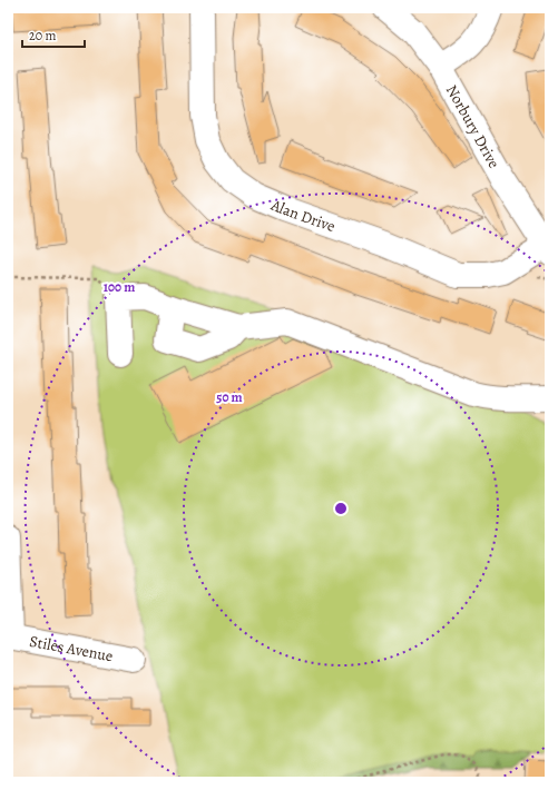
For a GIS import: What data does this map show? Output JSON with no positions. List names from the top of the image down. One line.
{"streets":{"street":["Norbury Drive","Alan Drive","Stiles Avenue"]},"crossings":[["Norbury Drive","Alan Drive"]],"scale_bar":"20 m","rings":["100 m","50 m"]}
